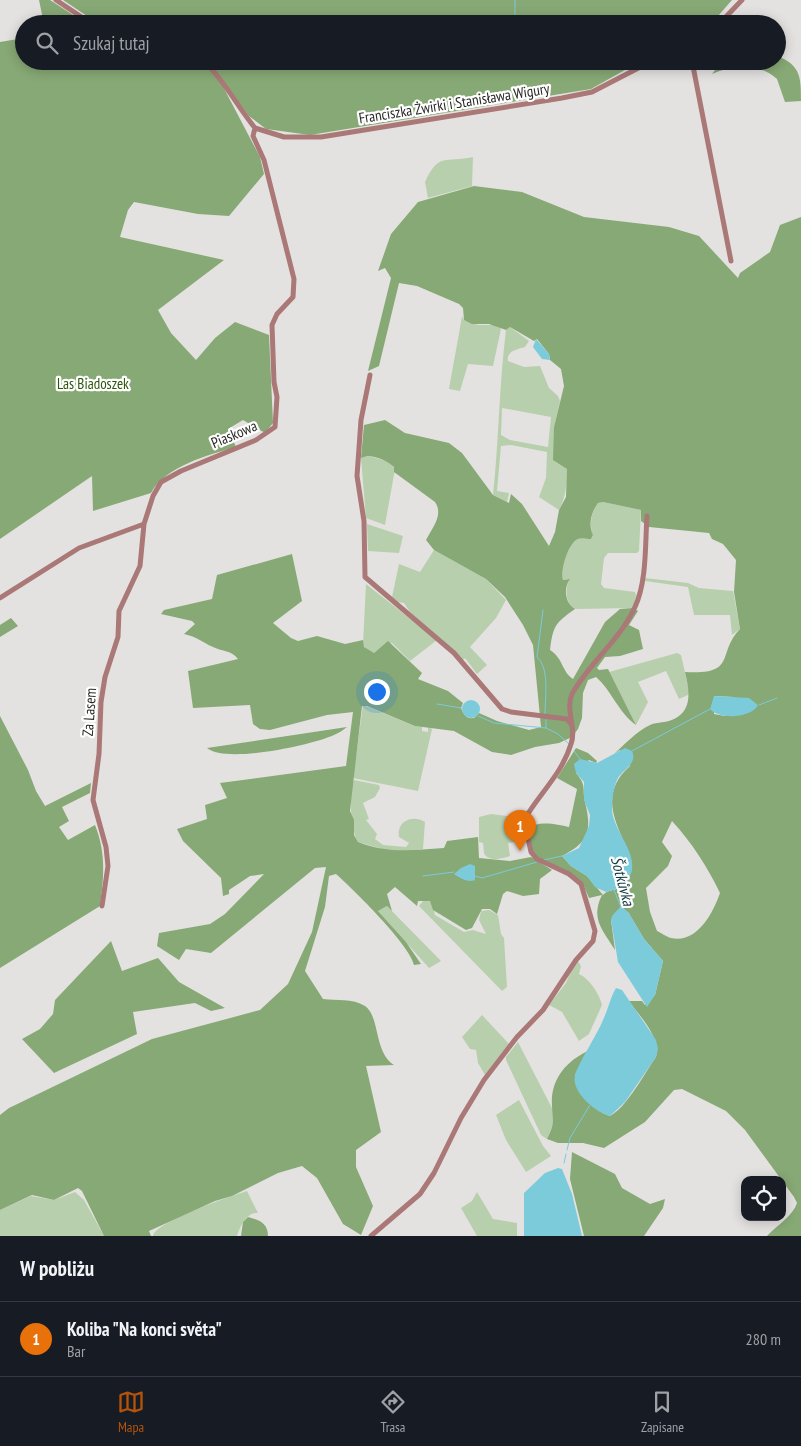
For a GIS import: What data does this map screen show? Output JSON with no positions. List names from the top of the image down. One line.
{"streets":{"street":["Franciszka Żwirki i Stanisława Wigury","Piaskowa","Za Lasem"]},"crossings":[["Franciszka Żwirki i Stanisława Wigury","Piaskowa"],["Piaskowa","Za Lasem"]],"water":["Šotkůvka"],"parks":["Las Biadoszek"],"page":{"search":"Szukaj tutaj","pins":"1","heading":"W pobliżu","list":[{"mark":"1","name":"Koliba \"Na konci světa\"","note":"Bar","value":"280 m"}],"nav":["Mapa","Trasa","Zapisane"]}}
